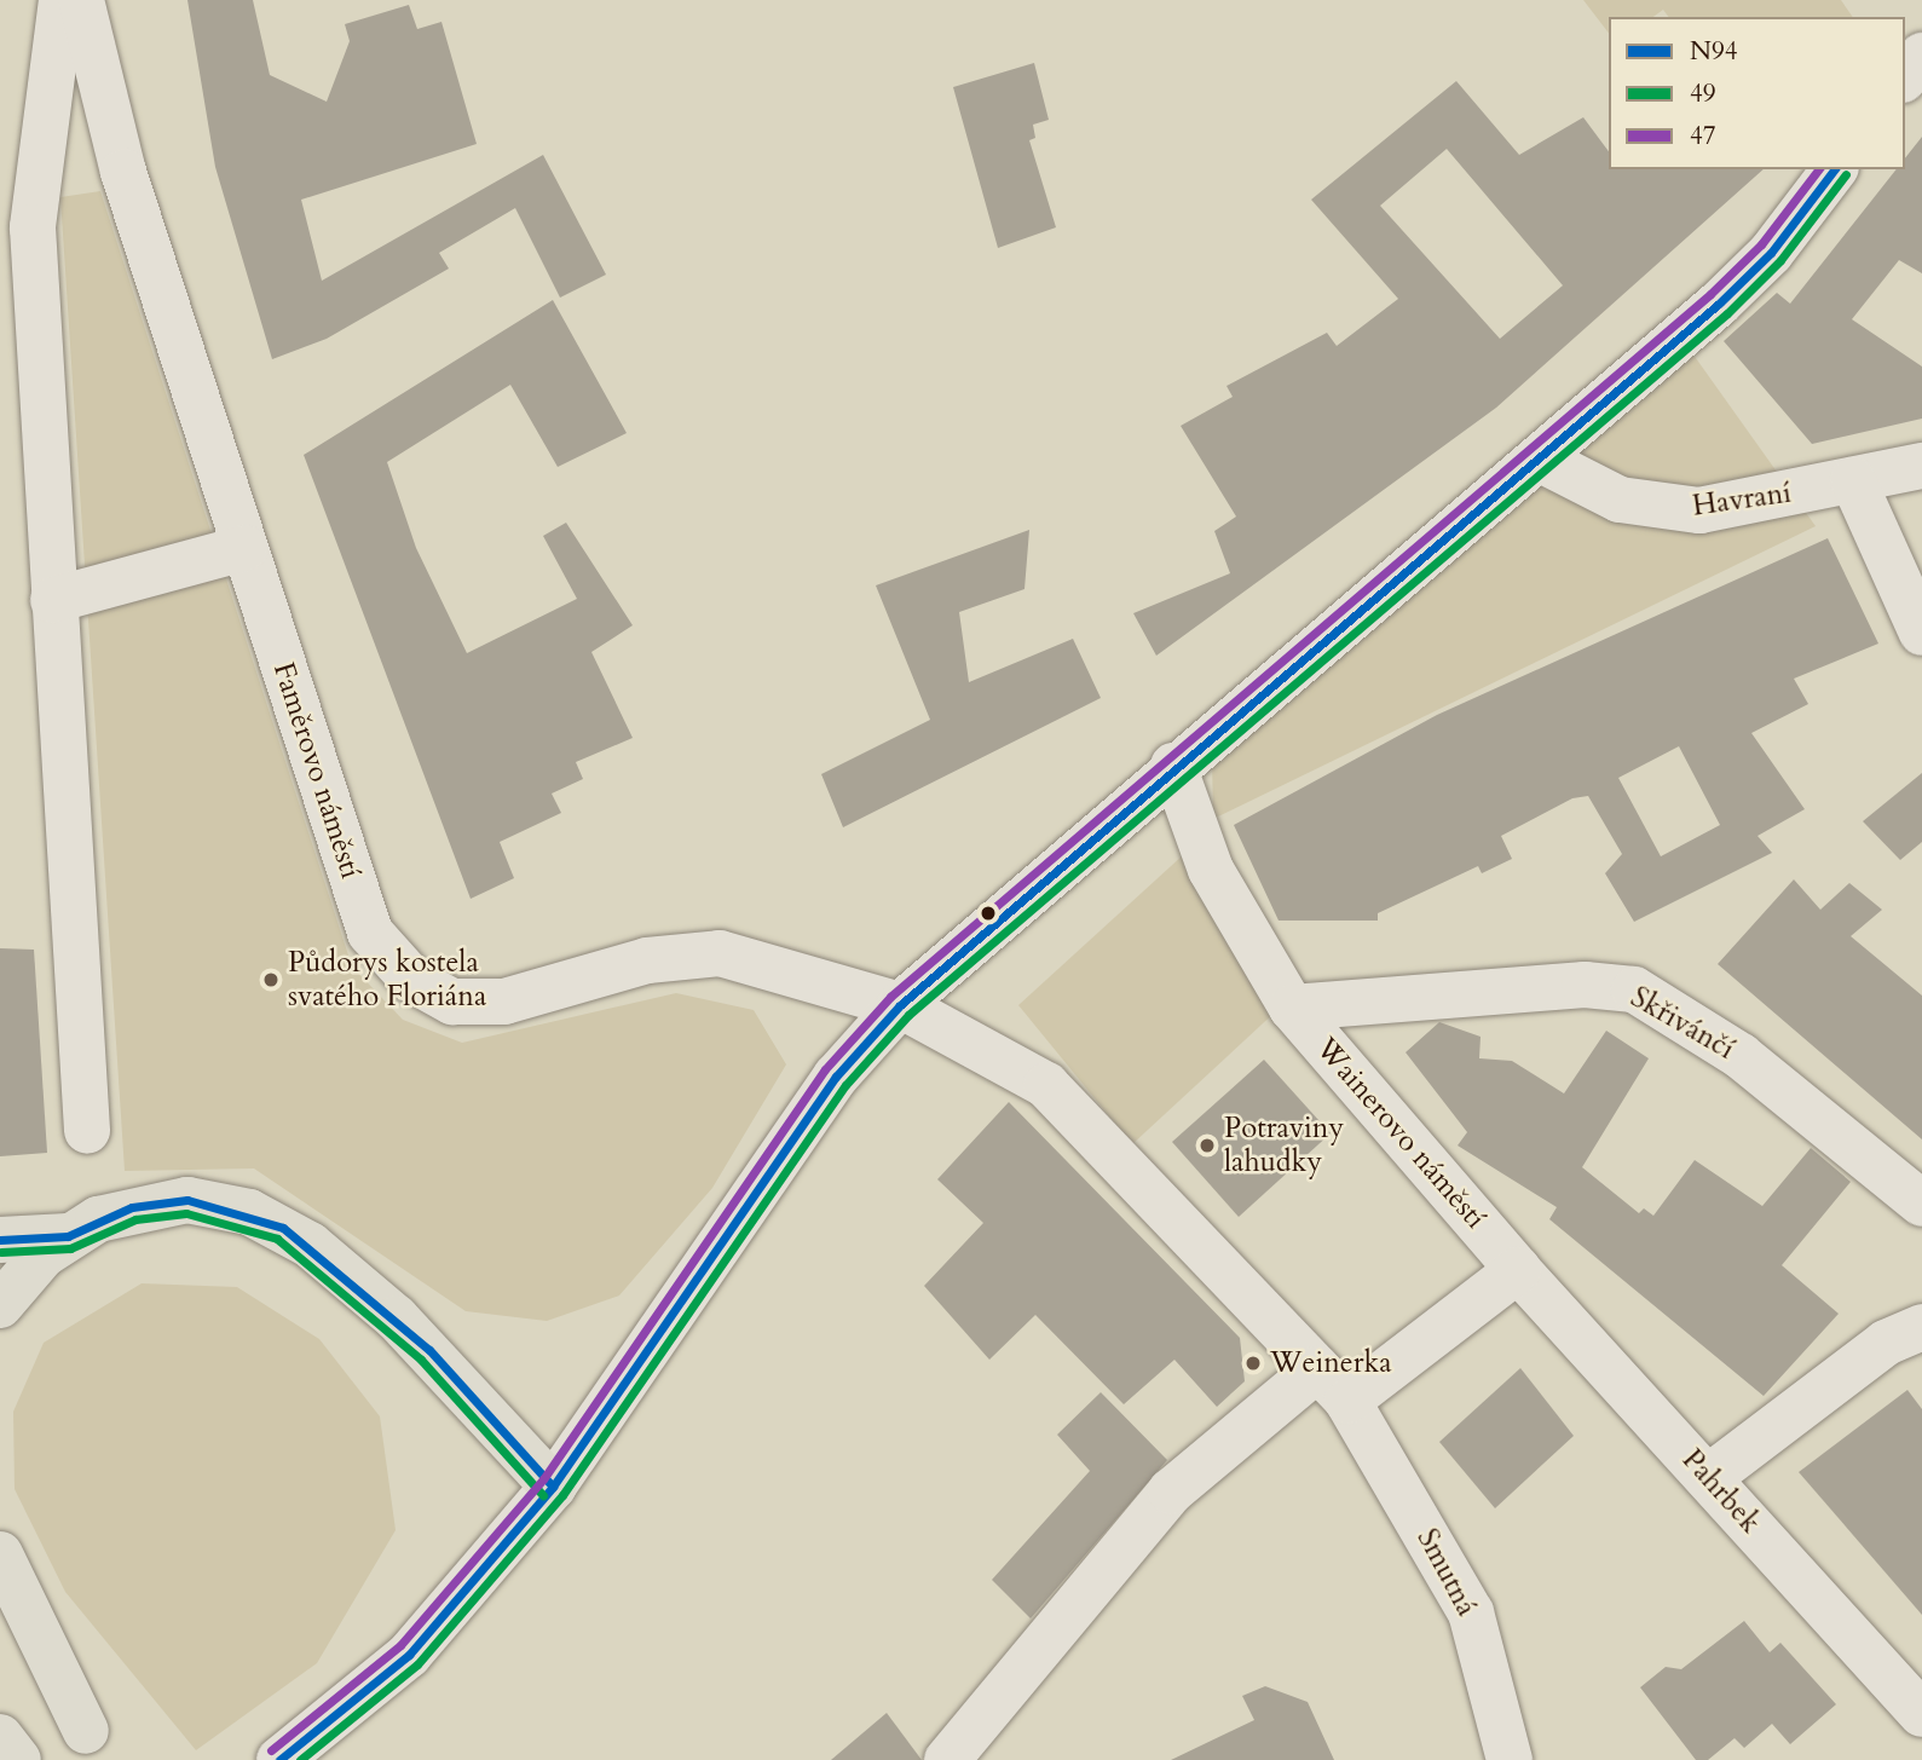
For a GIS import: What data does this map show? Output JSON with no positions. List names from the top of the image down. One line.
{"streets":{"street":["Havraní","Faměrovo náměstí","Skřivánčí","Wainerovo náměstí","Pahrbek","Smutná"]},"crossings":[["Skřivánčí","Wainerovo náměstí"],["Wainerovo náměstí","Pahrbek"]],"places":["Půdorys kostela svatého Floriána","Potraviny lahudky","Weinerka"],"lines":["transit line N94","transit line 47","transit line 49"],"legend":["N94","49","47"]}
